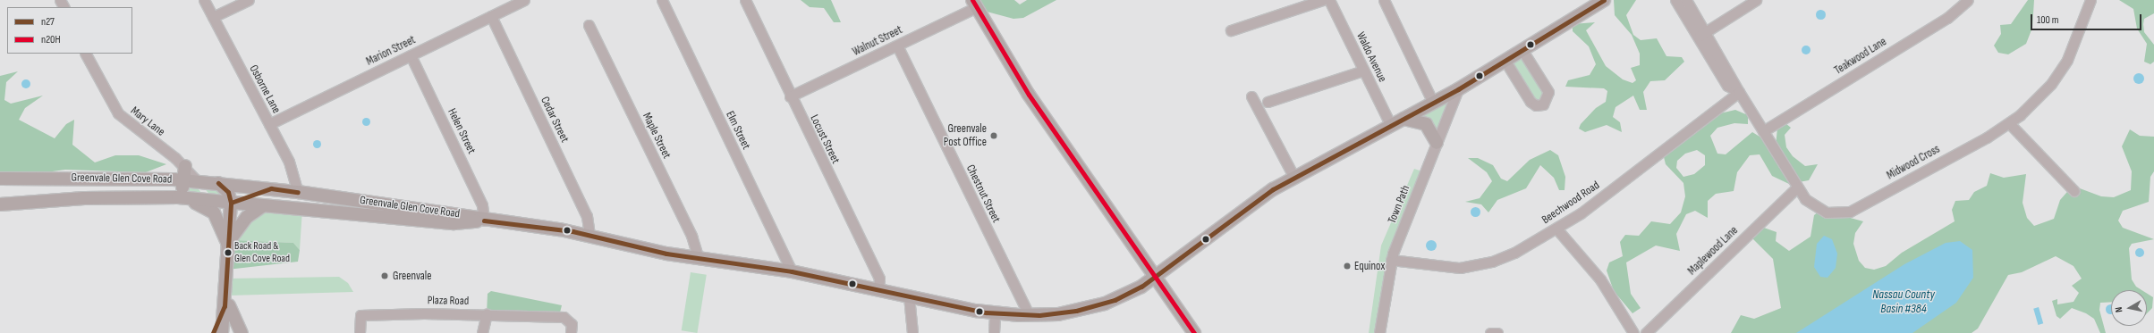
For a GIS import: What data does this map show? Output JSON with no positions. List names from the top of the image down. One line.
{"streets":{"main road":["Greenvale Glen Cove Road"],"street":["Walnut Street","Marion Street","Teakwood Lane","Waldo Avenue","Osborne Lane","Cedar Street","Mary Lane","Elm Street","Helen Street","Maple Street","Locust Street","Midwood Cross","Chestnut Street","Beechwood Road","Town Path","Maplewood Lane","Plaza Road"]},"crossings":[["Walnut Street","Locust Street"],["Walnut Street","Chestnut Street"],["Marion Street","Osborne Lane"],["Marion Street","Cedar Street"],["Marion Street","Helen Street"],["Teakwood Lane","Midwood Cross"],["Osborne Lane","Greenvale Glen Cove Road"],["Helen Street","Greenvale Glen Cove Road"],["Midwood Cross","Beechwood Road"],["Midwood Cross","Maplewood Lane"],["Beechwood Road","Town Path"]],"water":["Nassau County Basin #384"],"places":["Greenvale Post Office","Back Road & Glen Cove Road","Equinox","Greenvale"],"lines":["transit line n27","transit line n20H"],"legend":["n27","n20H"],"scale_bar":"100 m","north":"left"}
